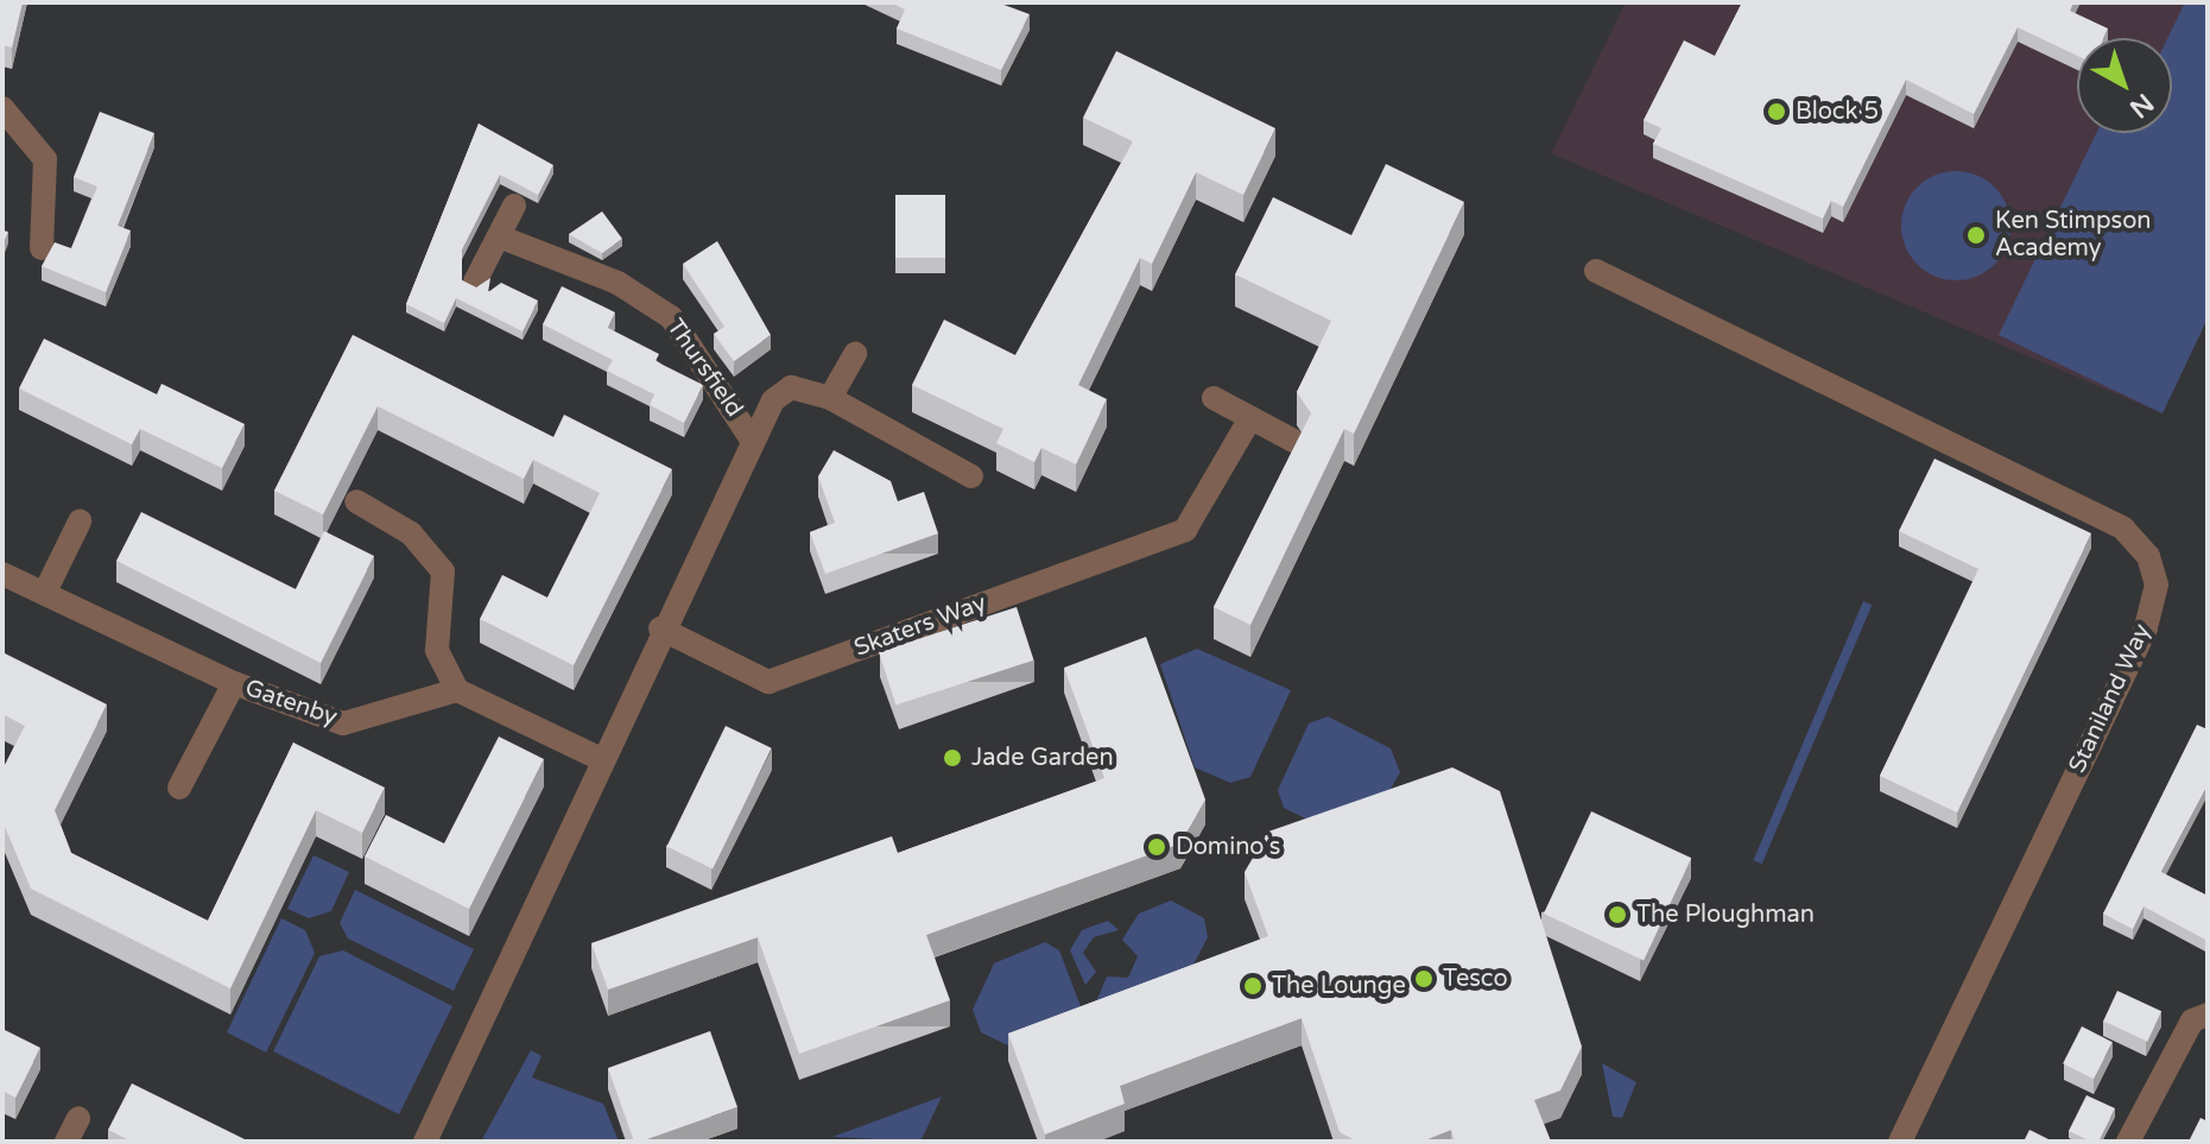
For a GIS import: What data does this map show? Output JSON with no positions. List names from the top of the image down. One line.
{"streets":{"street":["Thursfield","Skaters Way","Staniland Way","Gatenby"]},"places":["Block 5","Ken Stimpson Academy","Jade Garden","Domino's","The Ploughman","Tesco","The Lounge"],"north":"bottom right"}
